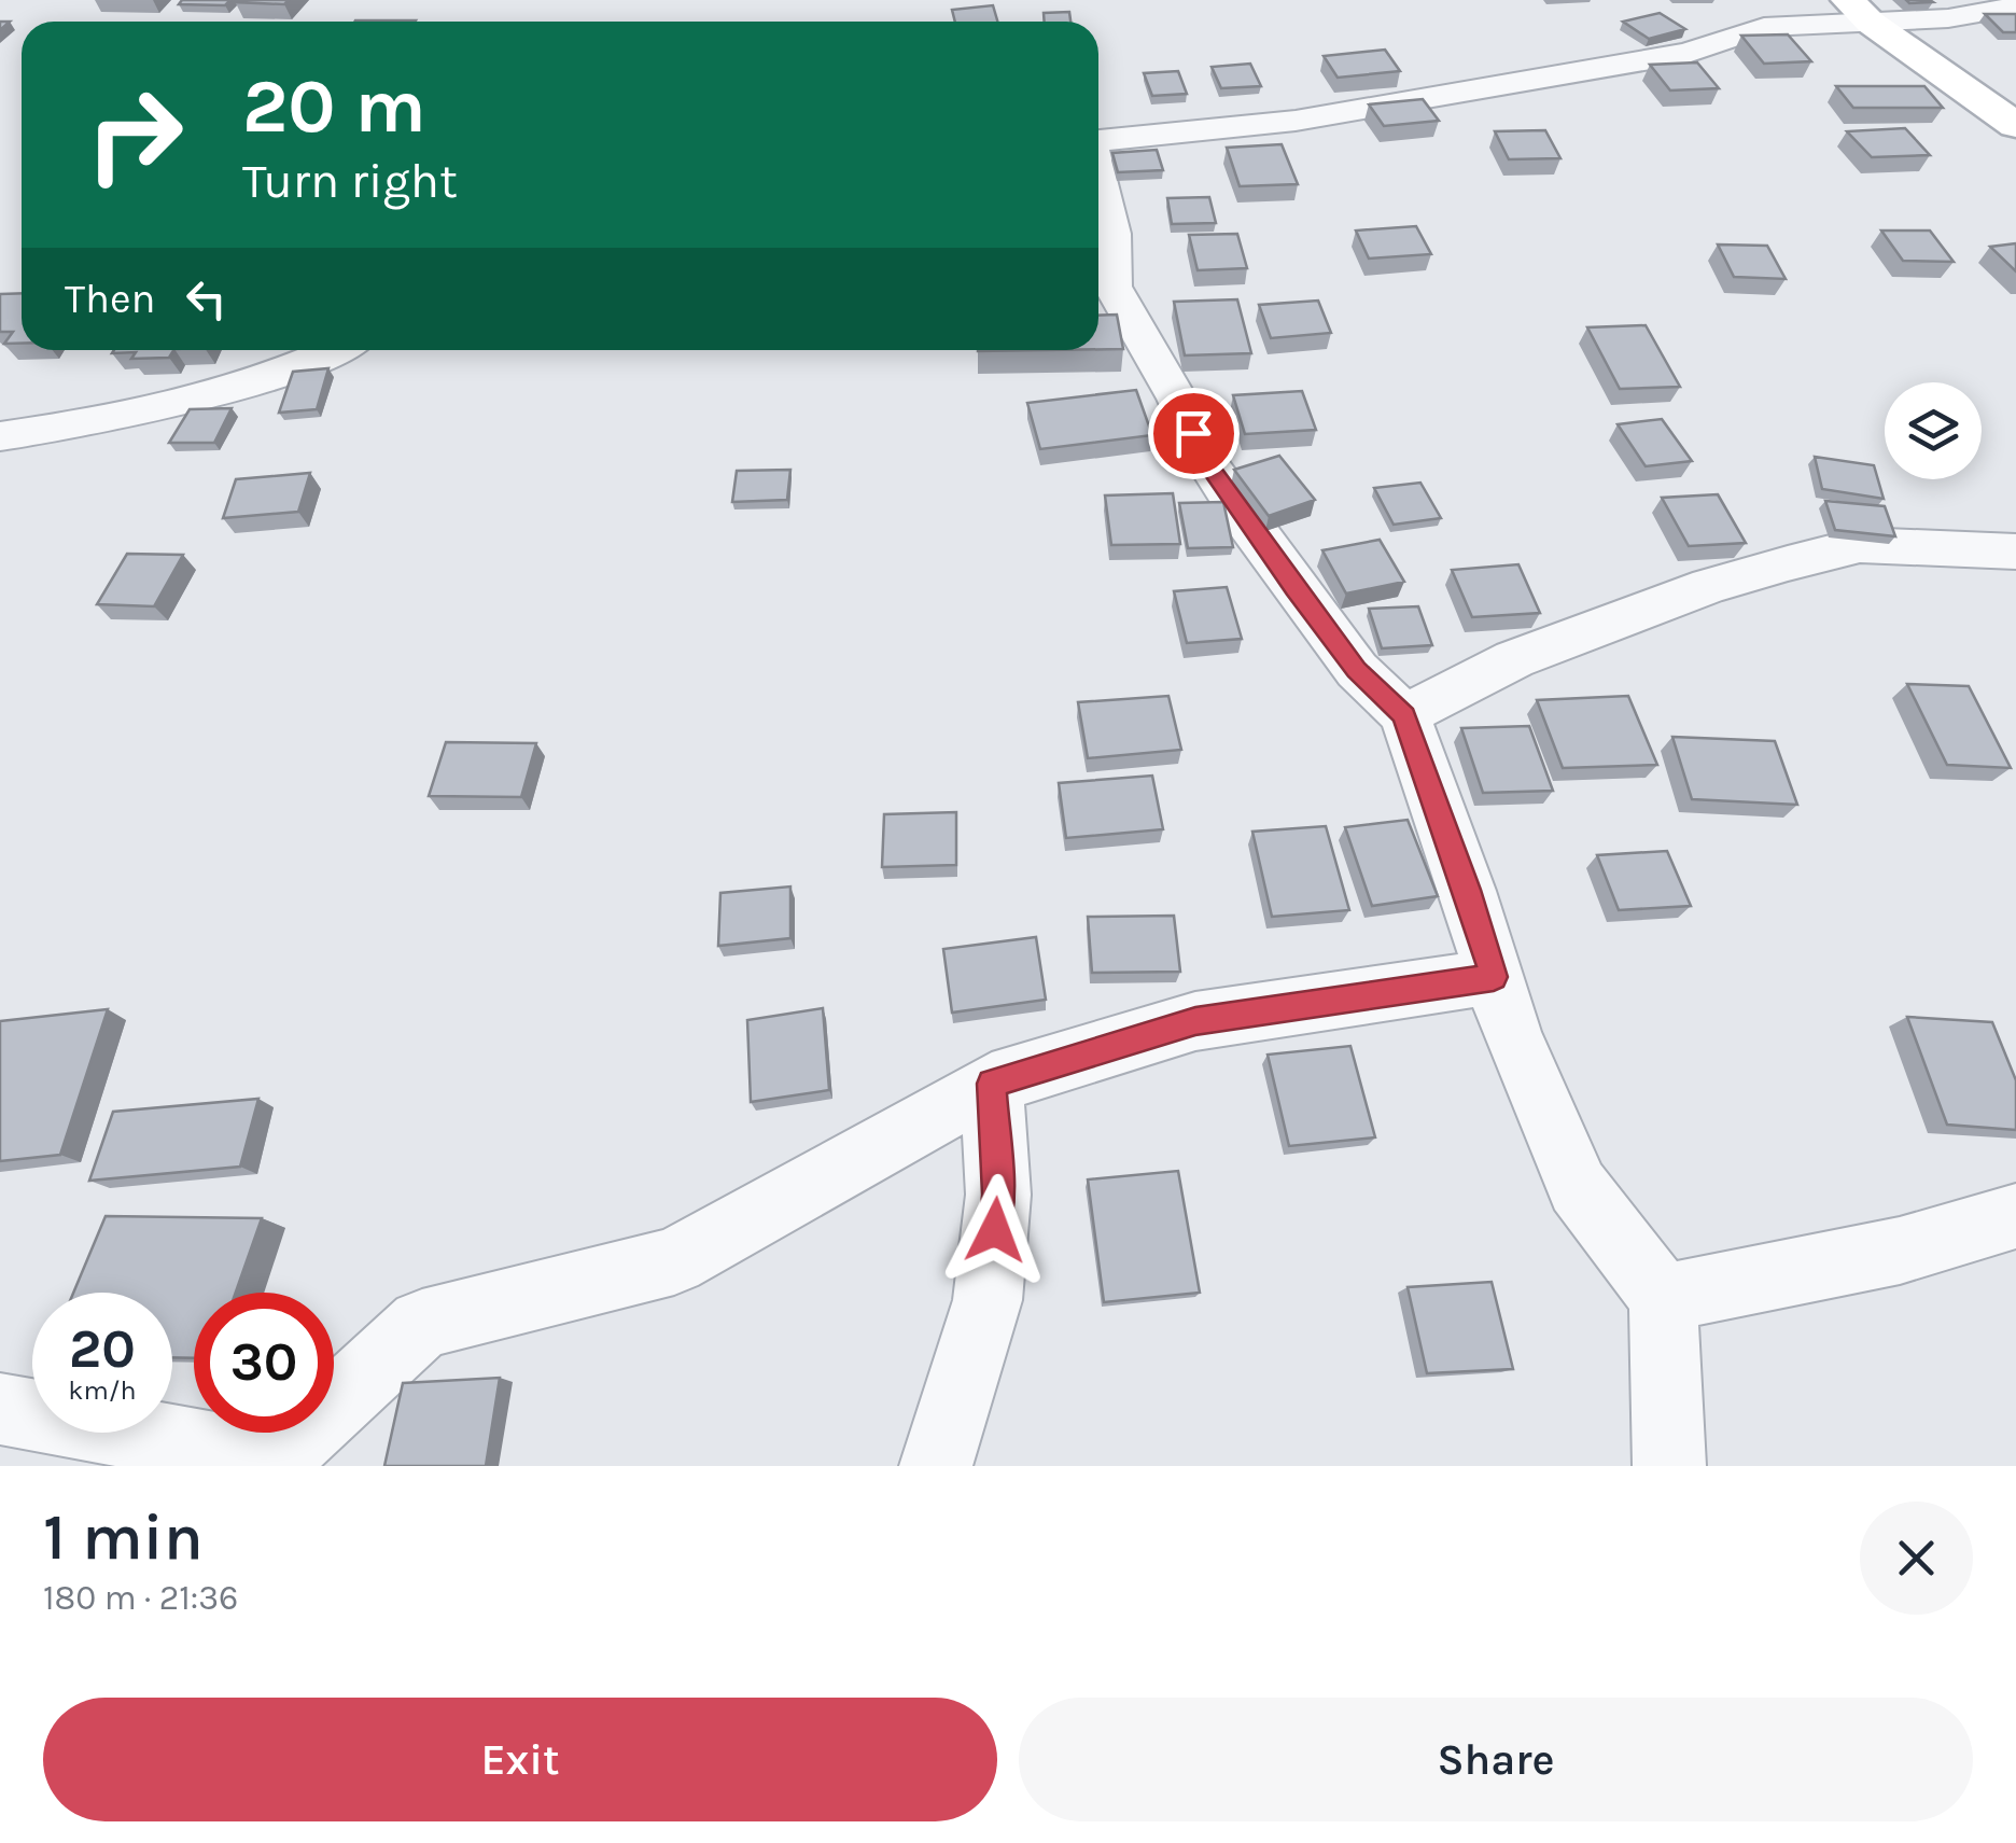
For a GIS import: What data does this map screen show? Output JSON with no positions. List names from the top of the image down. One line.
{"page":{"turn":["20 m","Turn right"],"then":"Then","speed":"20 km/h","limit":"30","heading":["1 min","180 m · 21:36"],"buttons":["Exit","Share"]}}
